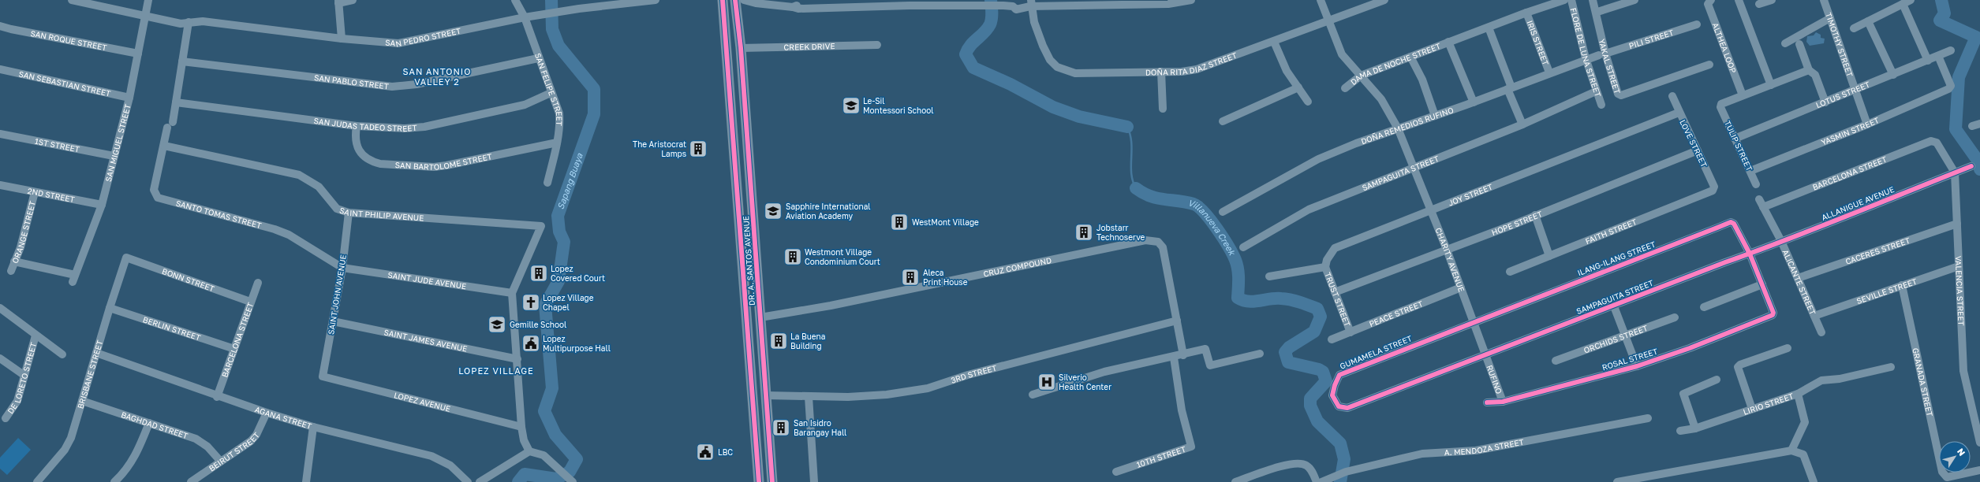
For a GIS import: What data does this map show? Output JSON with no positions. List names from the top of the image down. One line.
{"streets":{"main road":["DR. A. SANTOS AVENUE"],"street":["SAN PEDRO STREET","PILI STREET","SAN ROQUE STREET","IRIS STREET","TIMOTHY STREET","CREEK DRIVE","ALTHEA LOOP","FLORE DE LUNA STREET","DOÑA RITA DIAZ STREET","DAMA DE NOCHE STREET","YAKAL STREET","SAN PABLO STREET","SAN SEBASTIAN STREET","SAN FELIPE STREET","LOTUS STREET","SAN JUDAS TADEO STREET","DOÑA REMEDIOS RUFINO","YASMIN STREET","SAN MIGUEL STREET","LOVE STREET","1ST STREET","TULIP STREET","SAN BARTOLOME STREET","BARCELONA STREET","SAMPAGUITA STREET","JOY STREET","2ND STREET","ALLANIGUE AVENUE","SAINT PHILIP AVENUE","SANTO TOMAS STREET","HOPE STREET","ORANGE STREET","FAITH STREET","CACERES STREET","ILANG-ILANG STREET","CHARITY AVENUE","CRUZ COMPOUND","BONN STREET","SAINT JUDE AVENUE","ALICANTE STREET","SEVILLE STREET","VALENCIA STREET","SAINT JOHN AVENUE","TRUST STREET","PEACE STREET","BERLIN STREET","ORCHIDS STREET","SAINT JAMES AVENUE","GUMAMELA STREET","ROSAL STREET","BRISBANE STREET","3RD STREET","DE LORETO STREET","RUFINO","GRANADA STREET","LOPEZ AVENUE","LIRIO STREET","AGANA STREET","BAGHDAD STREET","A. MENDOZA STREET","BEIRUT STREET","10TH STREET"]},"crossings":[["SAN PEDRO STREET","SAN FELIPE STREET"],["SAN PEDRO STREET","SAN MIGUEL STREET"],["SAN PEDRO STREET","SANTO TOMAS STREET"],["PILI STREET","YAKAL STREET"],["PILI STREET","DOÑA REMEDIOS RUFINO"],["SAN ROQUE STREET","SAN MIGUEL STREET"],["IRIS STREET","DAMA DE NOCHE STREET"],["IRIS STREET","DOÑA REMEDIOS RUFINO"],["TIMOTHY STREET","LOTUS STREET"],["TIMOTHY STREET","YASMIN STREET"],["CREEK DRIVE","DR. A. SANTOS AVENUE"],["ALTHEA LOOP","TULIP STREET"],["FLORE DE LUNA STREET","DOÑA REMEDIOS RUFINO"],["FLORE DE LUNA STREET","SAMPAGUITA STREET"],["DOÑA RITA DIAZ STREET","CHARITY AVENUE"],["DAMA DE NOCHE STREET","DOÑA REMEDIOS RUFINO"],["DAMA DE NOCHE STREET","CHARITY AVENUE"],["YAKAL STREET","DOÑA REMEDIOS RUFINO"],["SAN PABLO STREET","SAN FELIPE STREET"],["SAN PABLO STREET","SANTO TOMAS STREET"],["SAN SEBASTIAN STREET","SAN MIGUEL STREET"],["SAN FELIPE STREET","SAN JUDAS TADEO STREET"],["SAN FELIPE STREET","SAN BARTOLOME STREET"],["LOTUS STREET","YASMIN STREET"],["LOTUS STREET","TULIP STREET"],["SAN JUDAS TADEO STREET","SAN BARTOLOME STREET"],["SAN JUDAS TADEO STREET","SANTO TOMAS STREET"],["DOÑA REMEDIOS RUFINO","CHARITY AVENUE"],["YASMIN STREET","TULIP STREET"],["SAN MIGUEL STREET","1ST STREET"],["SAN MIGUEL STREET","2ND STREET"],["SAN MIGUEL STREET","ORANGE STREET"],["LOVE STREET","JOY STREET"],["LOVE STREET","HOPE STREET"],["LOVE STREET","FAITH STREET"],["BARCELONA STREET","BONN STREET"],["BARCELONA STREET","ALICANTE STREET"],["BARCELONA STREET","VALENCIA STREET"],["BARCELONA STREET","BERLIN STREET"],["BARCELONA STREET","AGANA STREET"],["SAMPAGUITA STREET","ALLANIGUE AVENUE"],["SAMPAGUITA STREET","ILANG-ILANG STREET"],["SAMPAGUITA STREET","CHARITY AVENUE"],["SAMPAGUITA STREET","GUMAMELA STREET"],["SAMPAGUITA STREET","RUFINO"],["JOY STREET","CHARITY AVENUE"],["JOY STREET","TRUST STREET"],["2ND STREET","ORANGE STREET"],["ALLANIGUE AVENUE","ILANG-ILANG STREET"],["ALLANIGUE AVENUE","ALICANTE STREET"],["ALLANIGUE AVENUE","VALENCIA STREET"],["SAINT PHILIP AVENUE","SANTO TOMAS STREET"],["SAINT PHILIP AVENUE","SAINT JUDE AVENUE"],["SAINT PHILIP AVENUE","SAINT JOHN AVENUE"],["SANTO TOMAS STREET","SAINT JUDE AVENUE"],["SANTO TOMAS STREET","SAINT JOHN AVENUE"],["HOPE STREET","CHARITY AVENUE"],["HOPE STREET","TRUST STREET"],["CACERES STREET","ALICANTE STREET"],["CACERES STREET","VALENCIA STREET"],["ILANG-ILANG STREET","CHARITY AVENUE"],["ILANG-ILANG STREET","GUMAMELA STREET"],["ILANG-ILANG STREET","RUFINO"],["CHARITY AVENUE","PEACE STREET"],["CHARITY AVENUE","GUMAMELA STREET"],["CHARITY AVENUE","RUFINO"],["DR. A. SANTOS AVENUE","CRUZ COMPOUND"],["DR. A. SANTOS AVENUE","3RD STREET"],["CRUZ COMPOUND","3RD STREET"],["BONN STREET","BRISBANE STREET"],["SAINT JUDE AVENUE","SAINT JOHN AVENUE"],["ALICANTE STREET","SEVILLE STREET"],["SEVILLE STREET","VALENCIA STREET"],["SEVILLE STREET","GRANADA STREET"],["SAINT JOHN AVENUE","SAINT JAMES AVENUE"],["SAINT JOHN AVENUE","LOPEZ AVENUE"],["TRUST STREET","PEACE STREET"],["BERLIN STREET","BRISBANE STREET"],["GUMAMELA STREET","RUFINO"],["ROSAL STREET","RUFINO"],["BRISBANE STREET","AGANA STREET"],["BRISBANE STREET","BAGHDAD STREET"],["AGANA STREET","BEIRUT STREET"],["BAGHDAD STREET","BEIRUT STREET"]],"districts":["SAN ANTONIO VALLEY 2","LOPEZ VILLAGE"],"water":["Sapang Buaya","Villanueva Creek"],"places":{"school or university":["Le-Sil Montessori School","Sapphire International Aviation Academy","Gemille School"],"building":["The Aristocrat Lamps","WestMont Village","Jobstarr Technoserve","Westmont Village Condominium Court","Lopez Covered Court","Aleca Print House","La Buena Building","San Isidro Barangay Hall"],"church":["Lopez Village Chapel"],"public building":["Lopez Multipurpose Hall","LBC"],"hospital":["Silverio Health Center"]},"north":"top right"}
